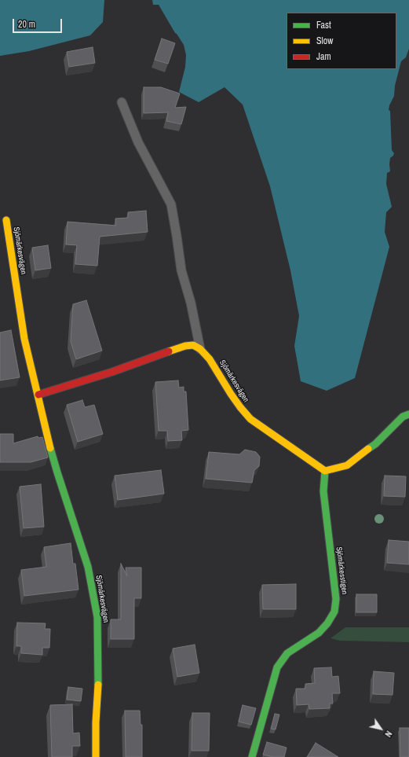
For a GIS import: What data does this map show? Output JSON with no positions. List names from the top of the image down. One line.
{"streets":{"street":["Sjömärkesvägen","Sjömärkesstigen"]},"crossings":[["Sjömärkesvägen","Sjömärkesstigen"]],"legend":["Fast","Slow","Jam"],"scale_bar":"20 m","north":"bottom right"}
